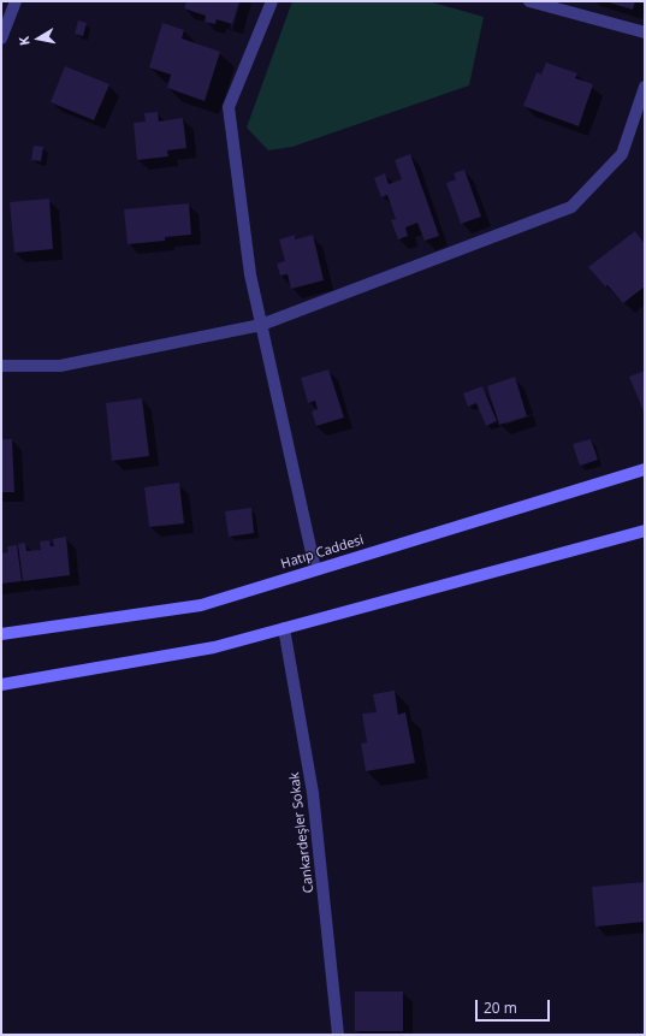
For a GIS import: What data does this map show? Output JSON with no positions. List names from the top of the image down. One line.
{"streets":{"main road":["Hatıp Caddesi"],"street":["Cankardeşler Sokak"]},"scale_bar":"20 m","north":"left"}
